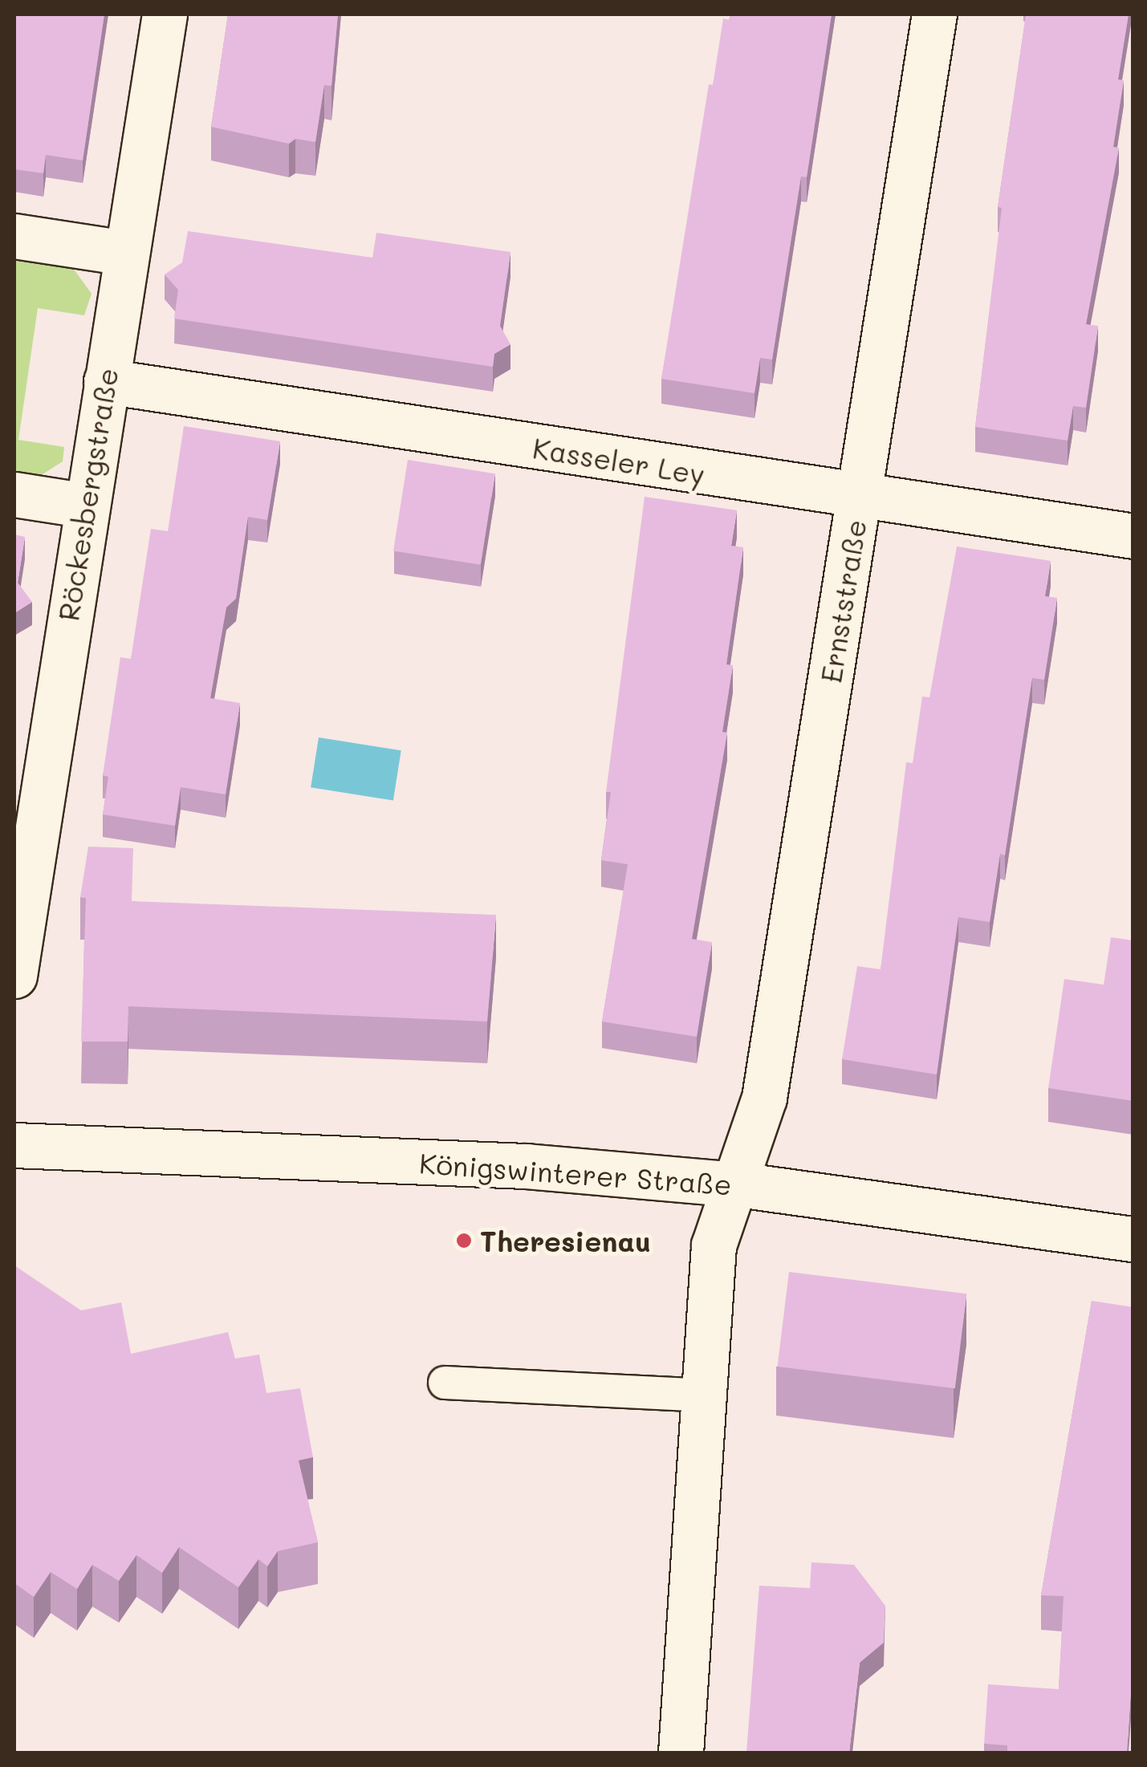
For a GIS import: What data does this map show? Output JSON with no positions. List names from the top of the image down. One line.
{"streets":{"street":["Kasseler Ley","Röckesbergstraße","Ernststraße","Königswinterer Straße"]},"crossings":[["Kasseler Ley","Röckesbergstraße"],["Kasseler Ley","Ernststraße"],["Ernststraße","Königswinterer Straße"]],"places":["Theresienau"]}
